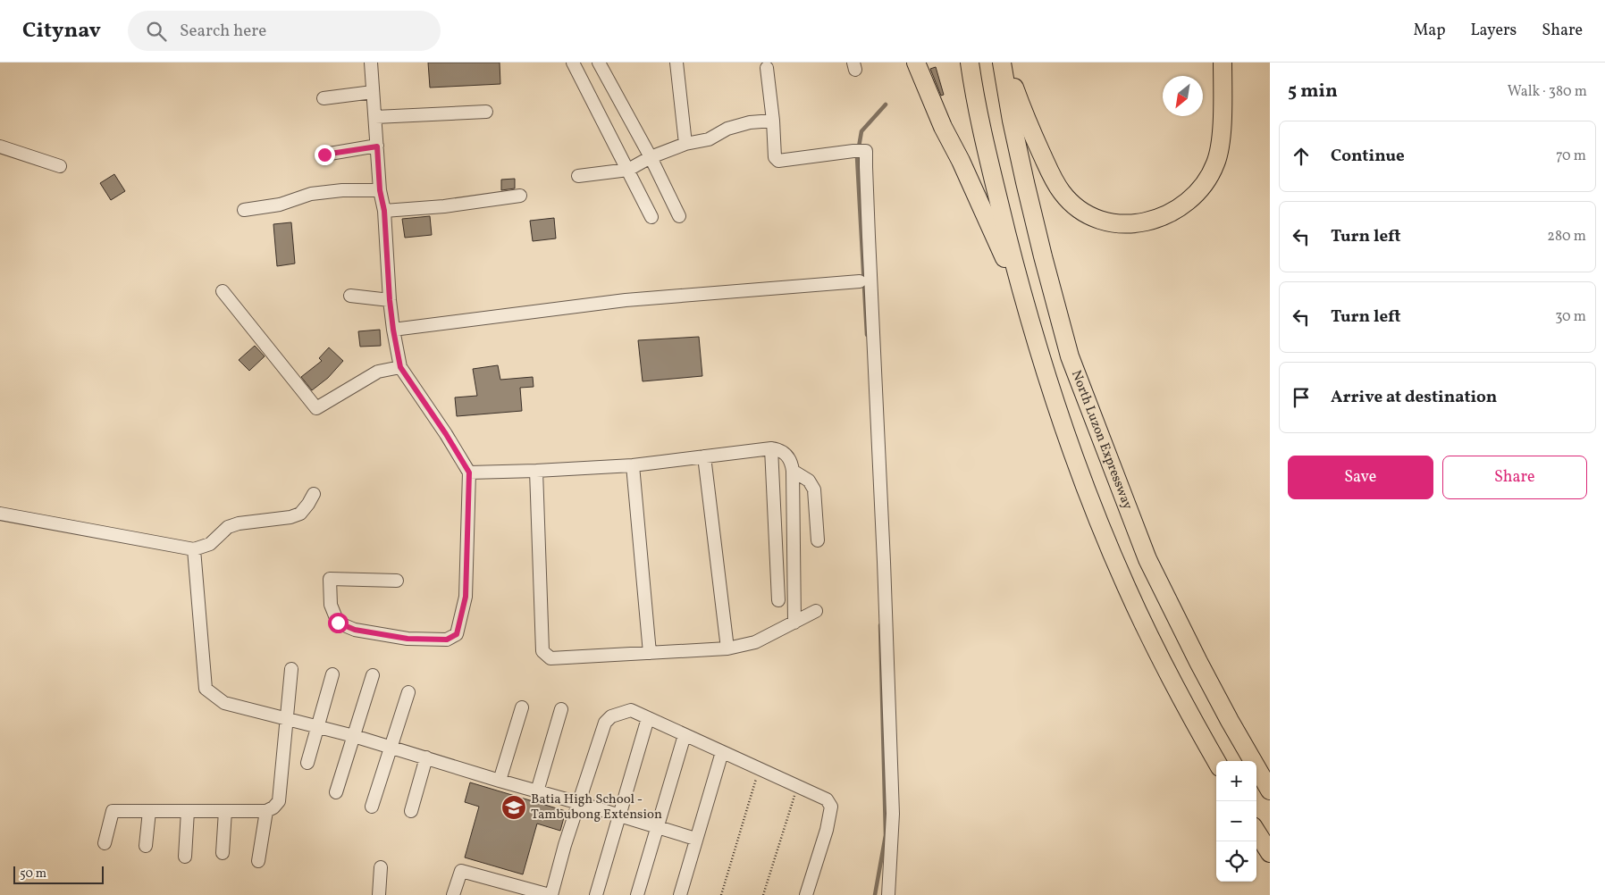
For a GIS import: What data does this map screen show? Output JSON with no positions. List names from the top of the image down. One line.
{"streets":{"highway":["North Luzon Expressway"]},"places":{"school or university":["Batia High School - Tambubong Extension"]},"scale_bar":"50 m","north":"bottom left","page":{"header":"Citynav","search":"Search here","nav":["Map","Layers","Share"],"heading":["5 min","Walk · 380 m"],"list":[["Continue","70 m"],["Turn left","280 m"],["Turn left","30 m"],"Arrive at destination"],"buttons":["Save","Share"],"map_buttons":["+","−"],"scale":"50 m"}}
